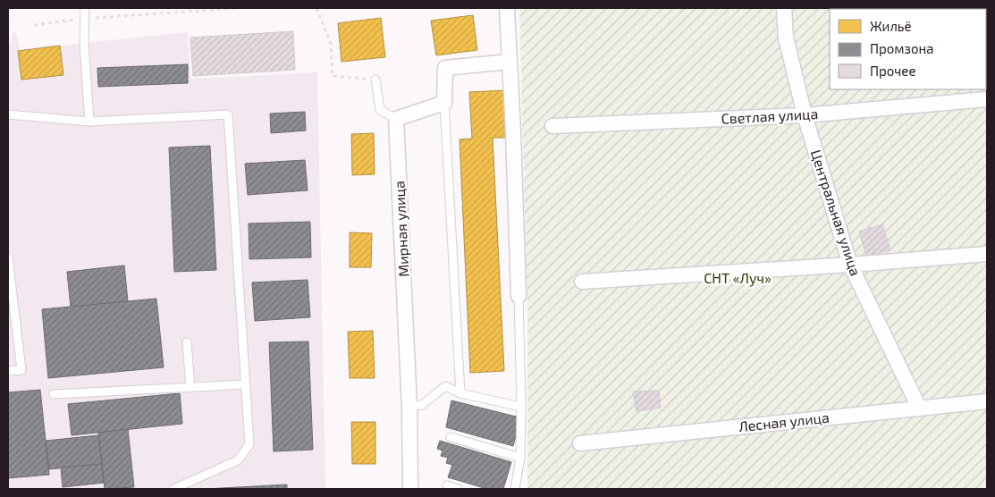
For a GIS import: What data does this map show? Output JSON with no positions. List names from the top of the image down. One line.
{"streets":{"street":["Светлая улица","Центральная улица","Мирная улица","Лесная улица"]},"crossings":[["Светлая улица","Центральная улица"],["Центральная улица","Лесная улица"]],"parks":["СНТ «Луч»"],"legend":["Жильё","Промзона","Прочее"]}
